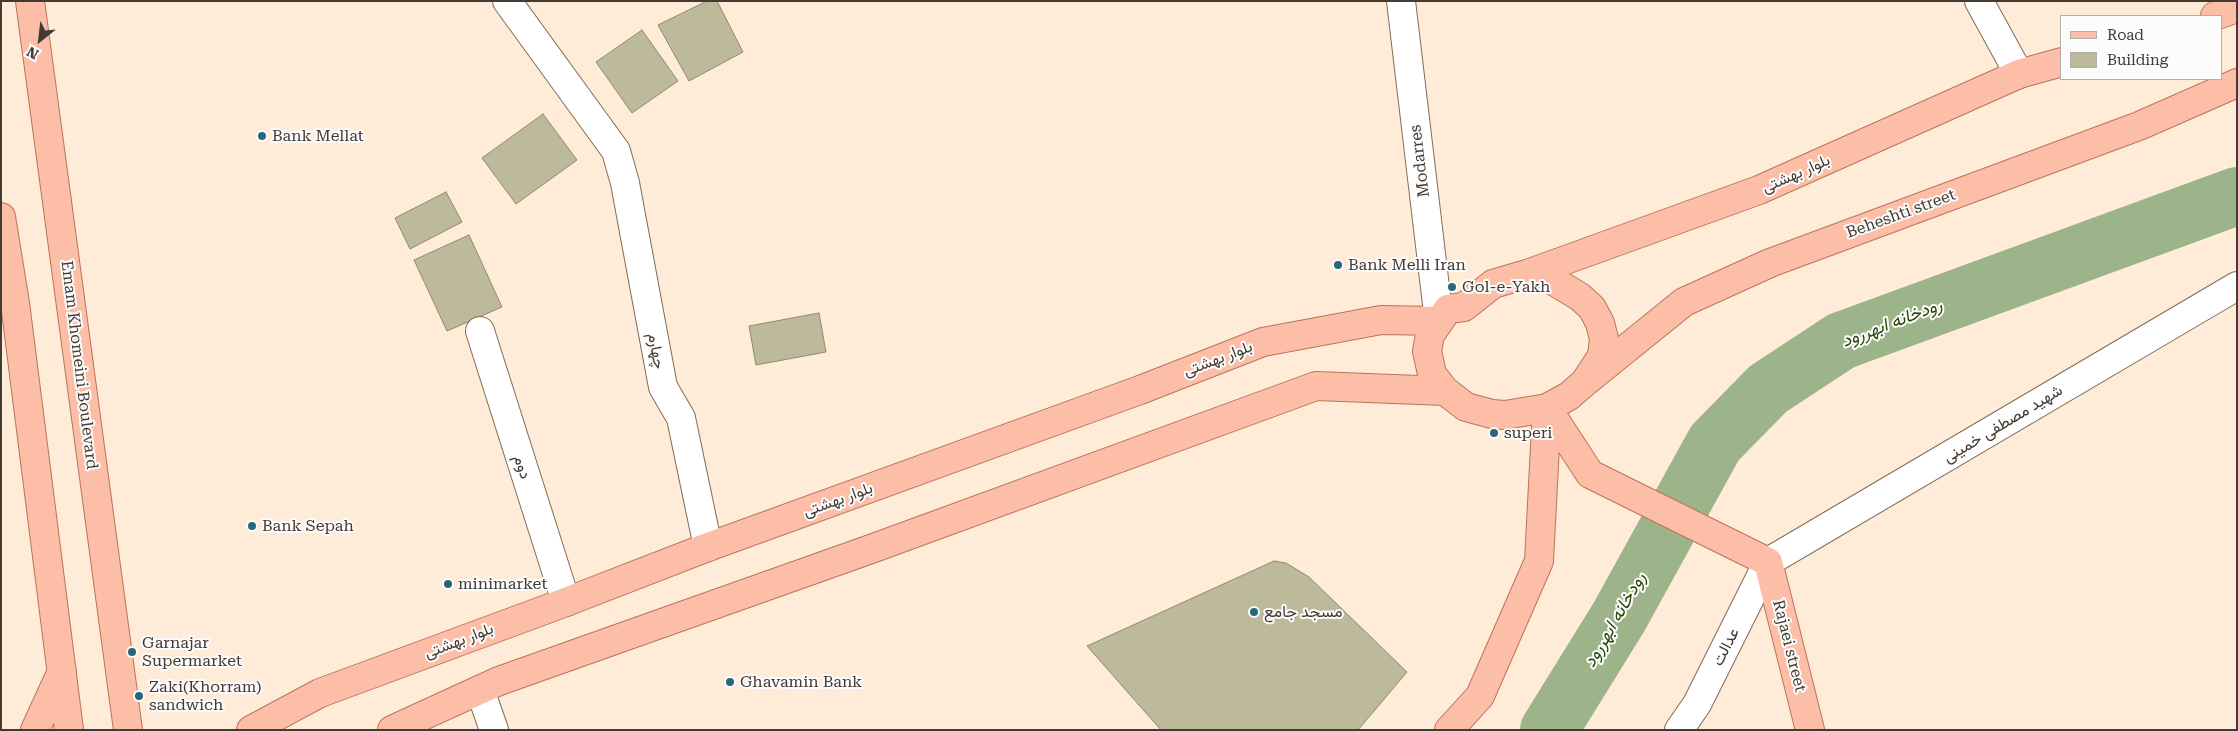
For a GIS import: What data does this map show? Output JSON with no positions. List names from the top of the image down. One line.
{"streets":{"main road":["بلوار بهشتی","Beheshti street","Emam Khomeini Boulevard","Rajaei street"],"street":["Modarres","چهارم","شهید مصطفی خمینی","دوم","عدالت"]},"crossings":[["Modarres","بلوار بهشتی"],["Modarres","Beheshti street"],["بلوار بهشتی","Beheshti street"],["بلوار بهشتی","چهارم"],["بلوار بهشتی","دوم"],["شهید مصطفی خمینی","Rajaei street"],["شهید مصطفی خمینی","عدالت"],["Rajaei street","عدالت"]],"water":["رودخانه ابهررود"],"places":["Bank Mellat","Bank Melli Iran","Gol-e-Yakh","superi","Bank Sepah","minimarket","مسجد جامع","Garnajar Supermarket","Ghavamin Bank","Zaki(Khorram) sandwich"],"legend":["Road","Building"],"north":"bottom left"}
